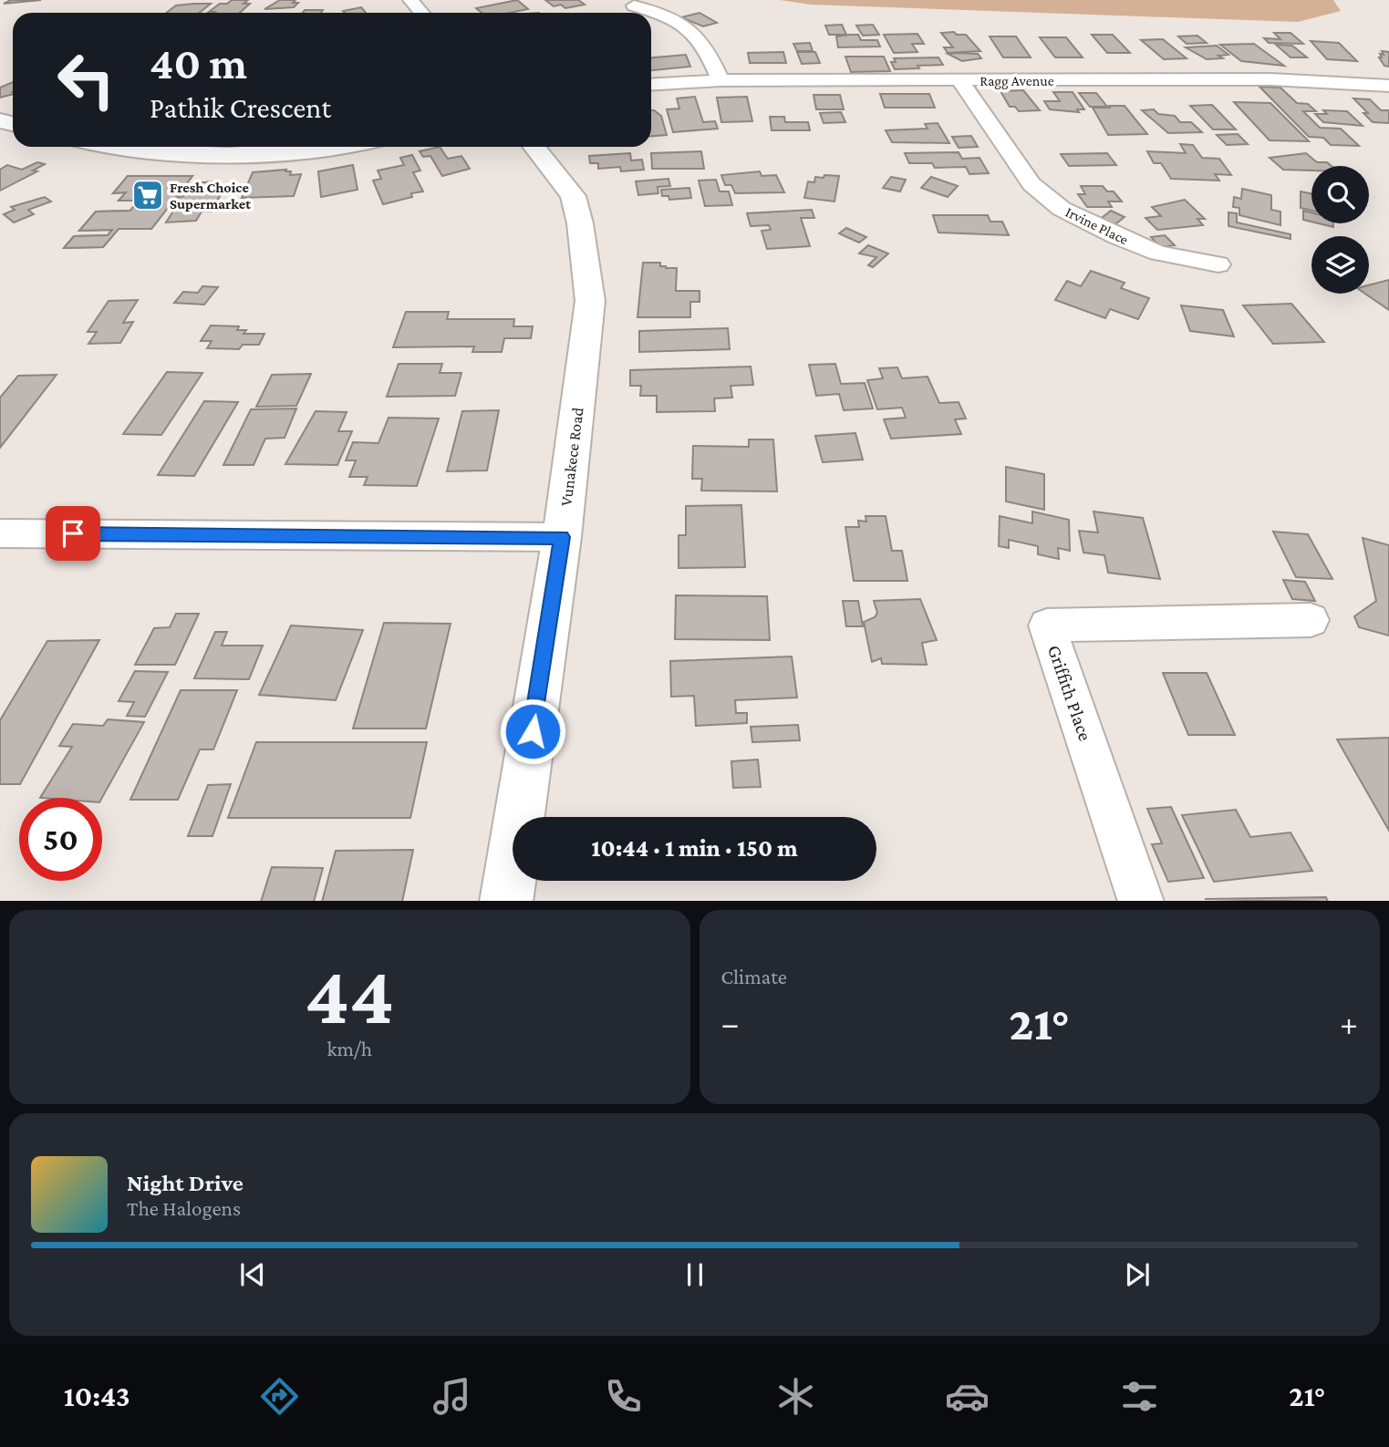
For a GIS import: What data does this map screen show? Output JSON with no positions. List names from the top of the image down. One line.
{"streets":{"main road":["Vunakece Road"],"street":["Ragg Avenue","Irvine Place","Griffith Place"]},"crossings":[["Ragg Avenue","Irvine Place"]],"places":{"supermarket":["Fresh Choice Supermarket"]},"page":{"turn":["40 m","Pathik Crescent"],"limit":"50","trip":"10:44 · 1 min · 150 m","tile":[["44","km/h"],"Climate"],"heat":["−","21°","+"],"song":["Night Drive","The Halogens"],"tabs":["10:43","21°"]}}
